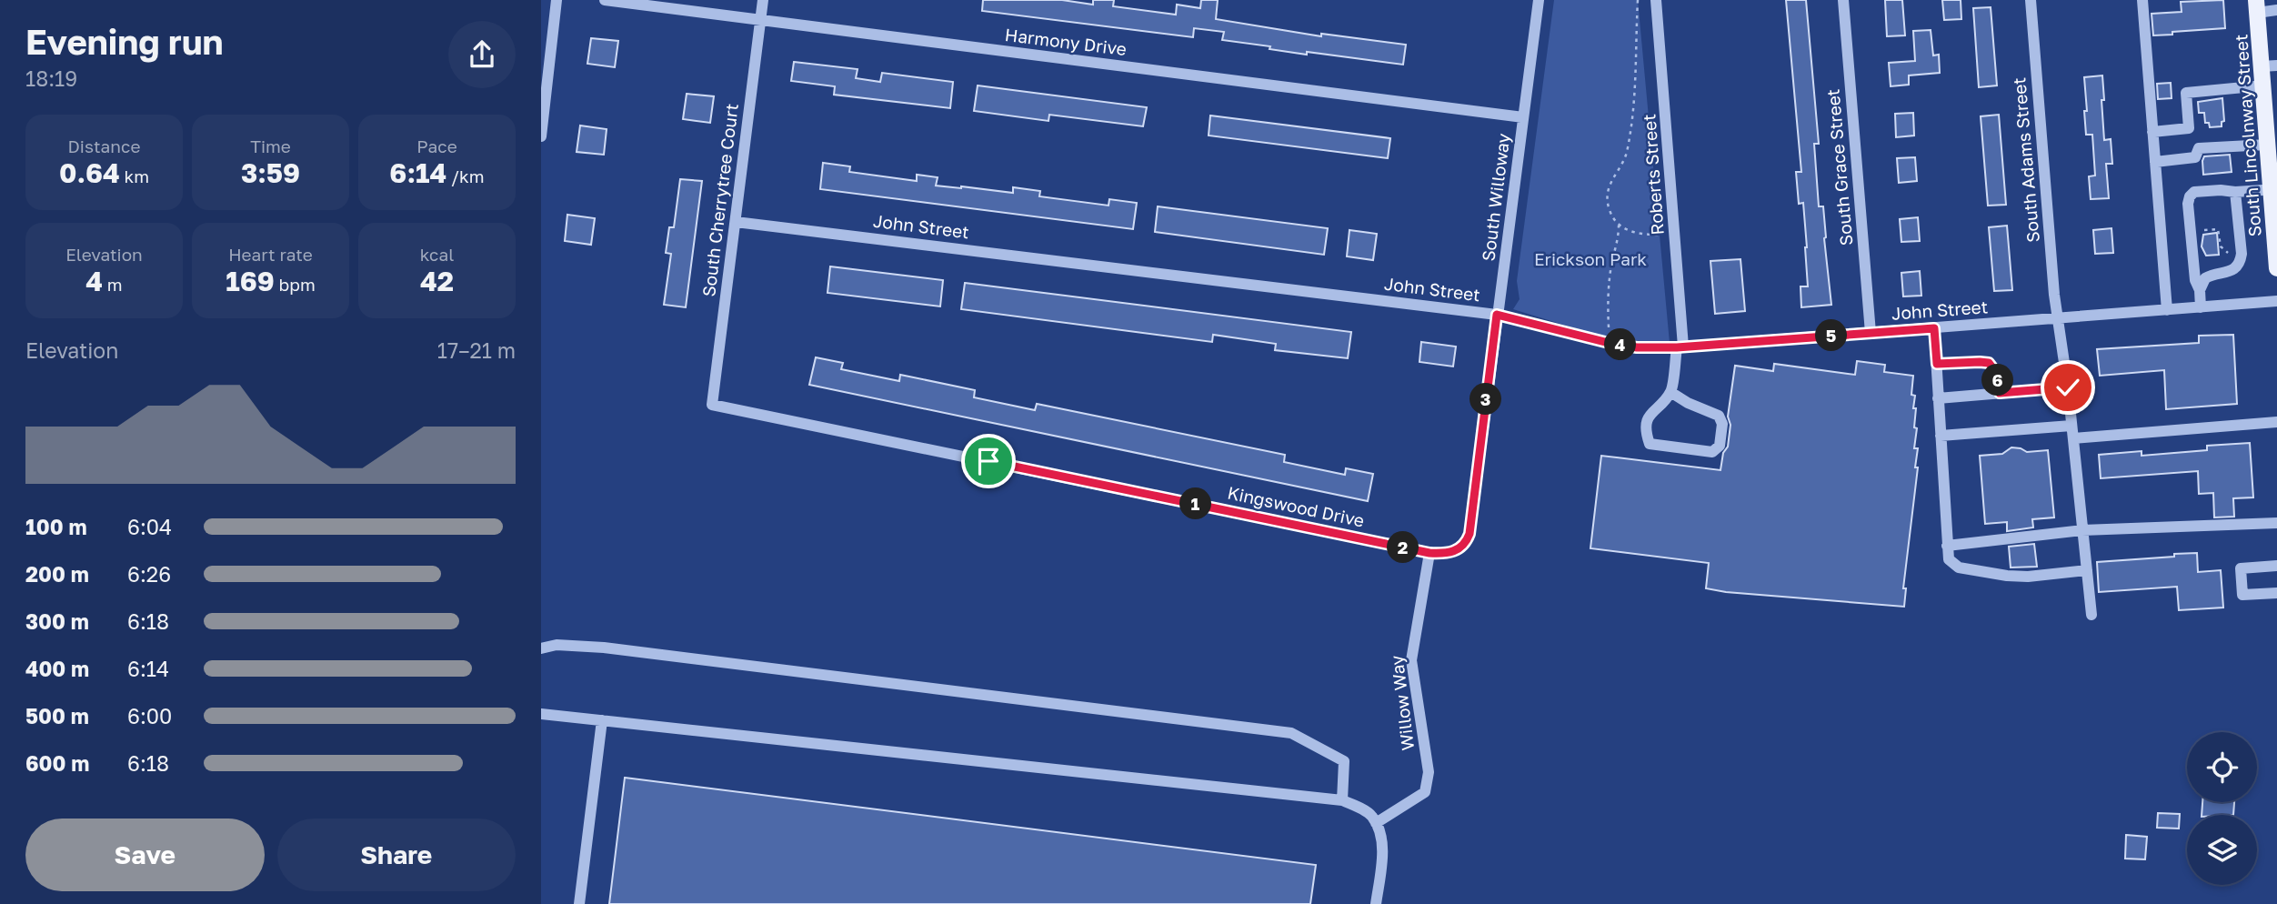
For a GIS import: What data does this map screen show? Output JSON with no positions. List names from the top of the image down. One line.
{"streets":{"main road":["South Lincolnway Street"],"street":["Harmony Drive","South Adams Street","South Grace Street","Roberts Street","South Willoway","South Cherrytree Court","John Street","Kingswood Drive","Willow Way"]},"crossings":[["Harmony Drive","South Willoway"],["Harmony Drive","South Cherrytree Court"],["South Adams Street","John Street"],["South Grace Street","John Street"],["Roberts Street","John Street"],["South Willoway","John Street"],["South Willoway","Kingswood Drive"],["South Cherrytree Court","John Street"],["South Cherrytree Court","Kingswood Drive"],["Kingswood Drive","Willow Way"]],"parks":["Erickson Park"],"page":{"heading":["Evening run","18:19"],"stats":[["Distance","0.64 km"],["Time","3:59"],["Pace","6:14 /km"],["Elevation","4 m"],["Heart rate","169 bpm"],["kcal","42"]],"pins":["5","4","6","3","1","2"],"chart":["Elevation","17–21 m"],"list":[{"name":"100 m","note":"6:04"},{"name":"200 m","note":"6:26"},{"name":"300 m","note":"6:18"},{"name":"400 m","note":"6:14"},{"name":"500 m","note":"6:00"},{"name":"600 m","note":"6:18"}],"buttons":["Save","Share"]}}
